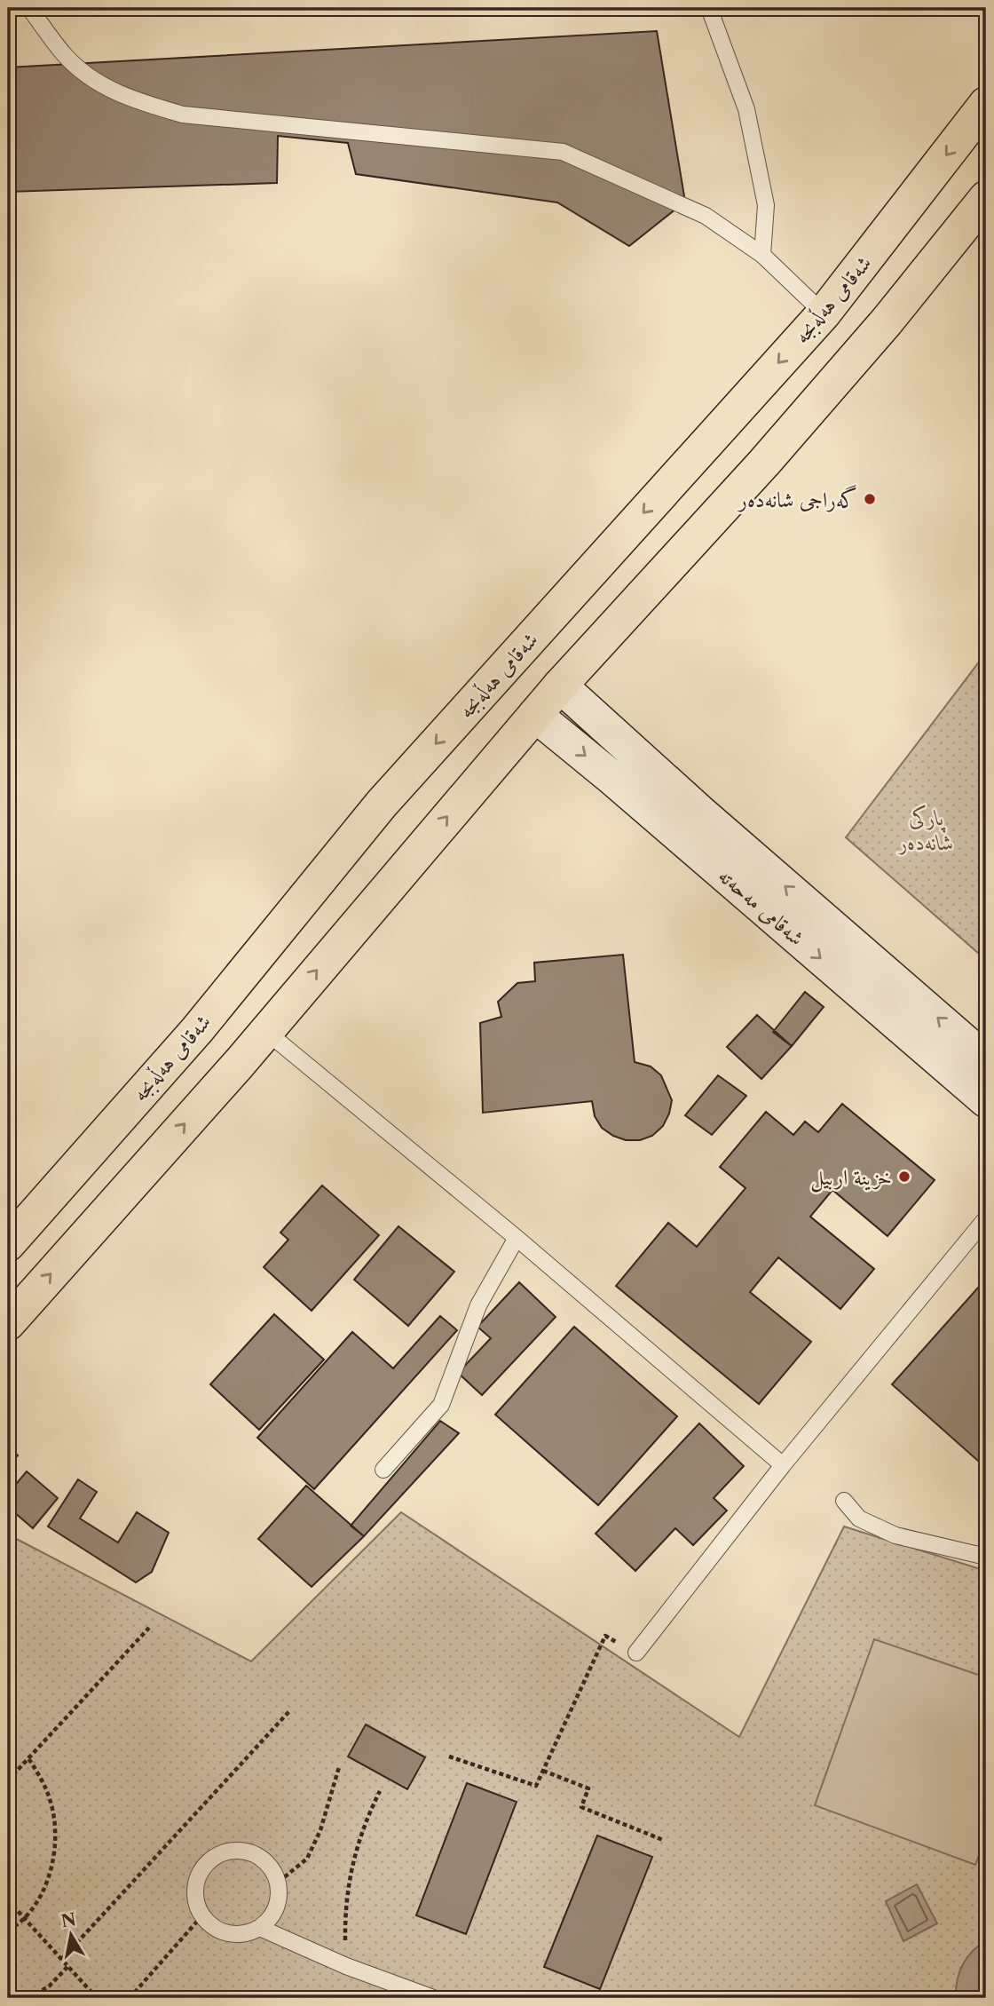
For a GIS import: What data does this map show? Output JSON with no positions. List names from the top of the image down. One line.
{"streets":{"main road":["شەقامی هەڵەبجە","شەقامی مەحەتە"]},"parks":["پارکی شانەدەر"],"places":["گەراجی شانەدەر","خزينة اربيل"],"north":"top"}
